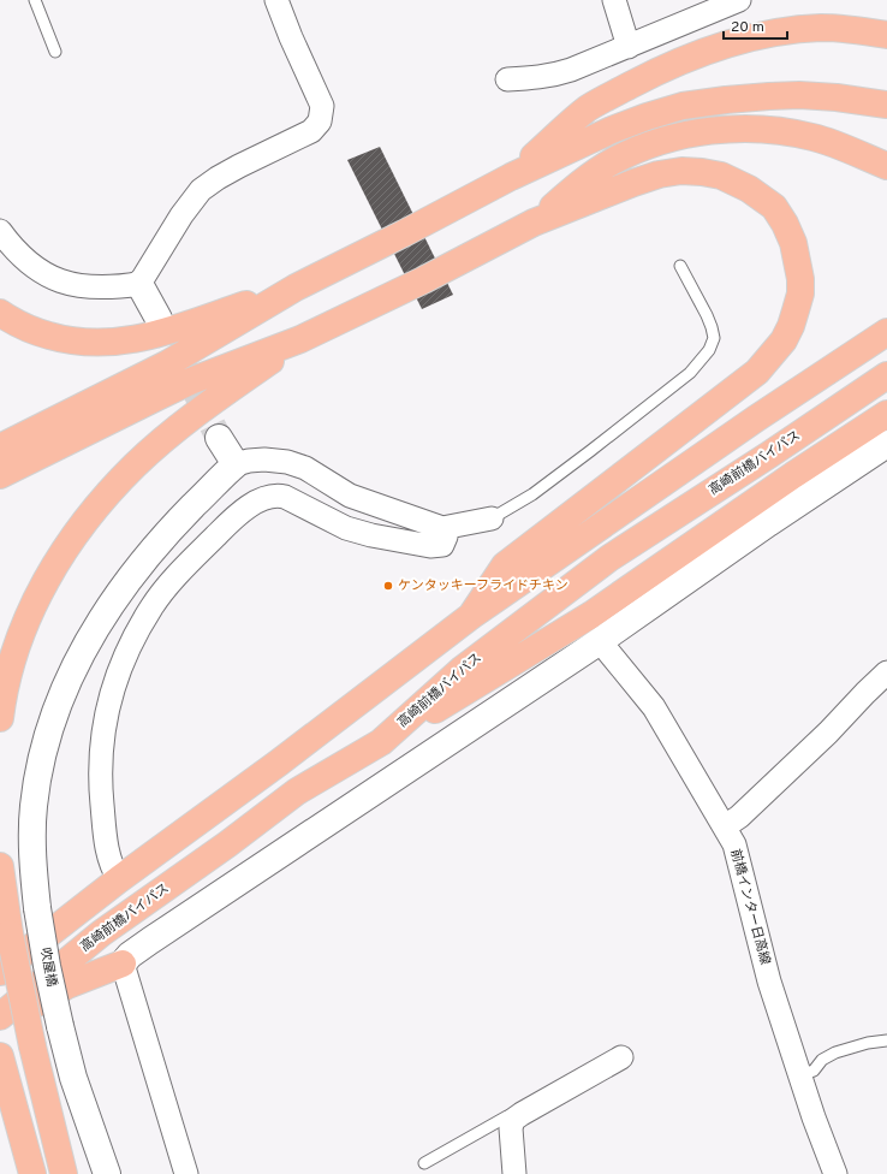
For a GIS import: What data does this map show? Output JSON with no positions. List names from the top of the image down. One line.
{"streets":{"highway":["高崎前橋バイパス"],"street":["前橋インター日高線","吹屋橋"]},"places":["ケンタッキーフライドチキン"],"scale_bar":"20 m"}
